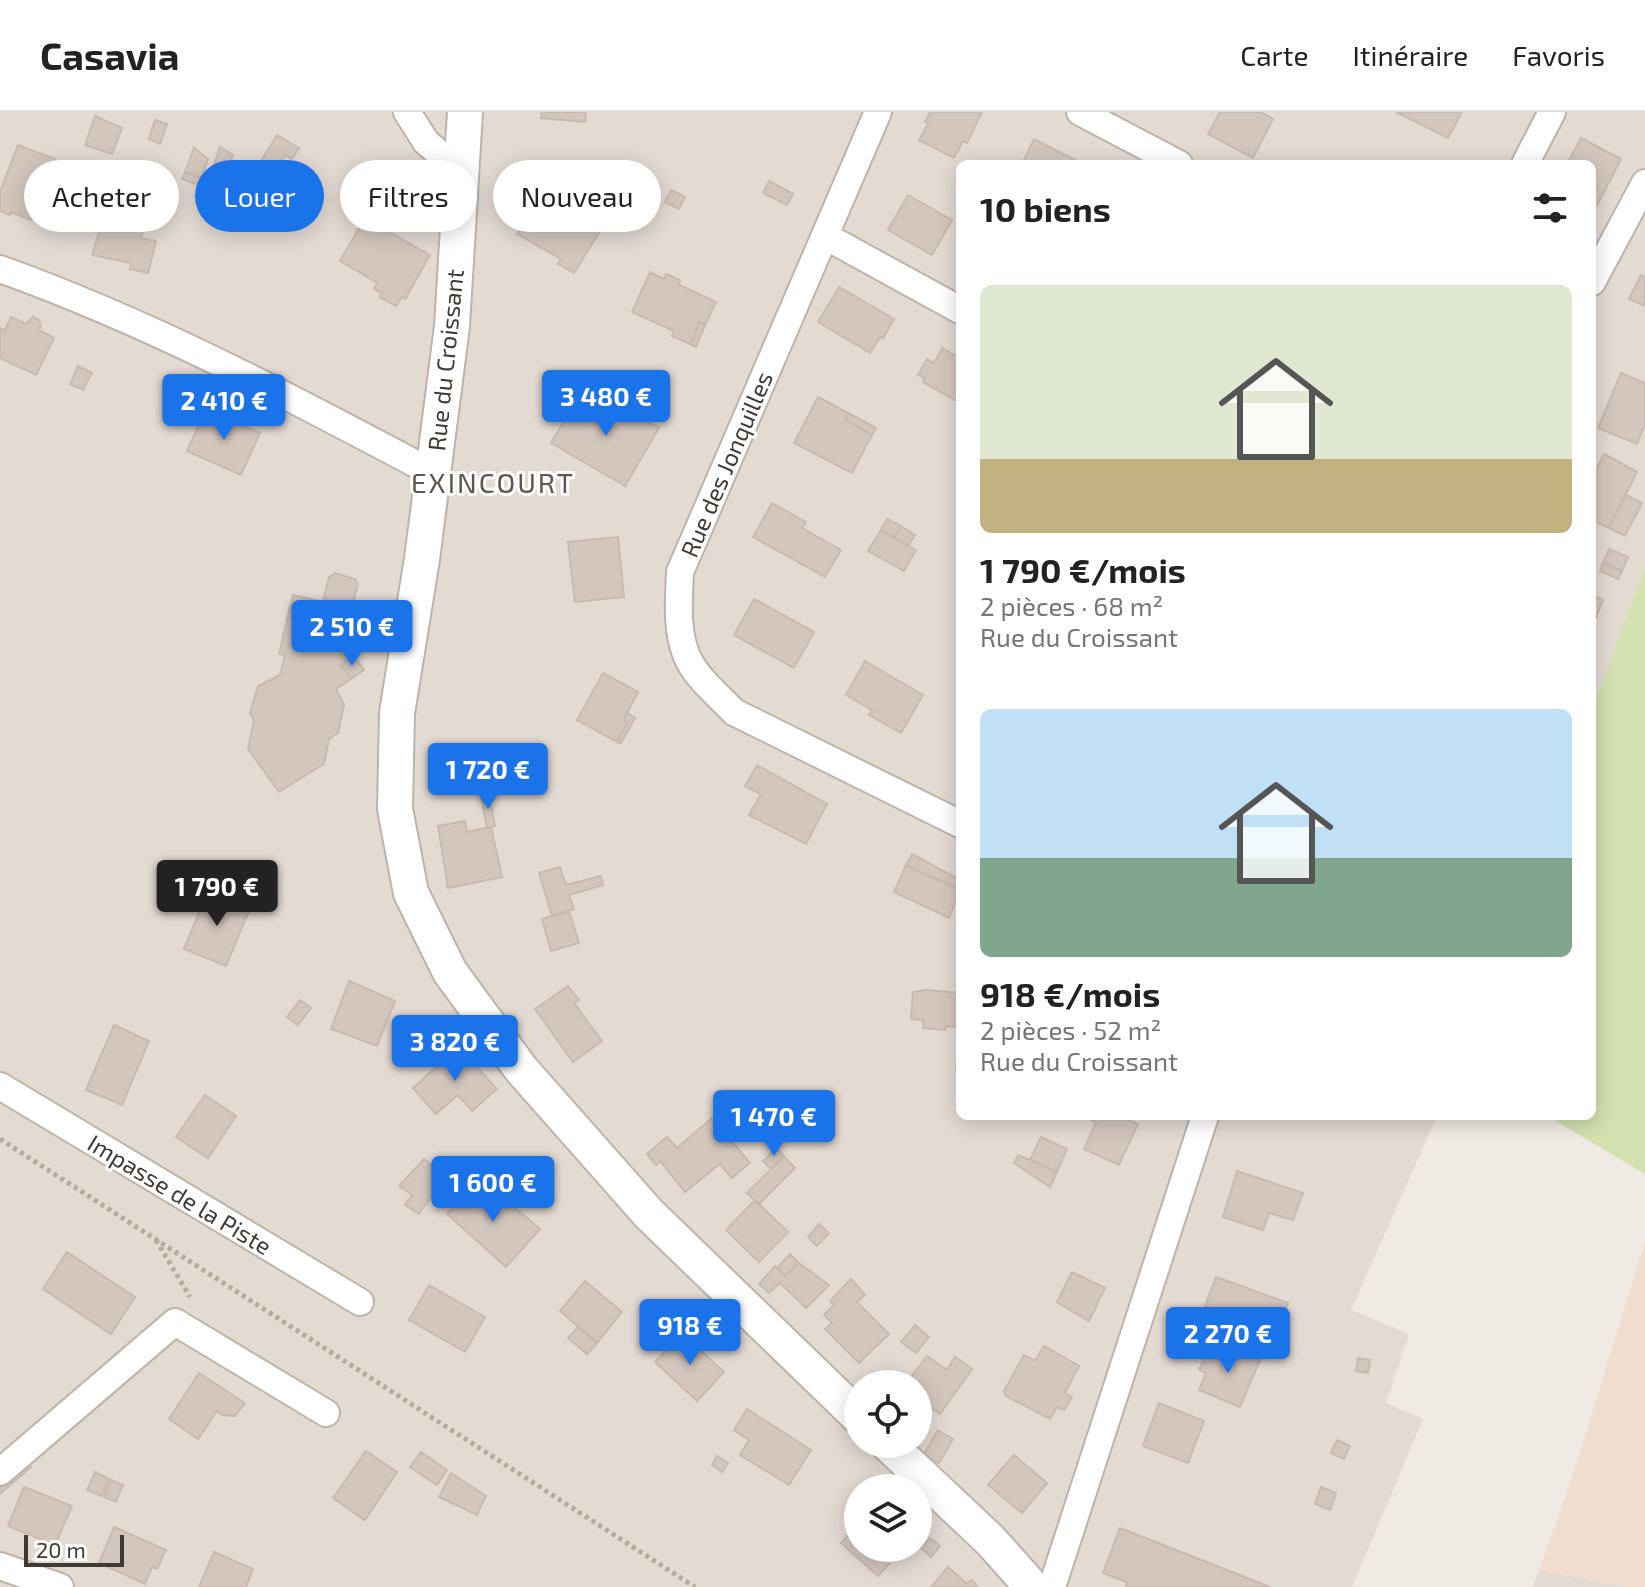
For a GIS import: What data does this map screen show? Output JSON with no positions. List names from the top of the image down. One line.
{"streets":{"street":["Rue du Croissant","Rue des Jonquilles","Impasse de la Piste"]},"districts":["EXINCOURT"],"scale_bar":"20 m","page":{"header":"Casavia","nav":["Carte","Itinéraire","Favoris"],"chip":["Acheter","Louer","Filtres","Nouveau"],"heading":"10 biens","list":[{"name":"1 790 €/mois","note":"2 pièces · 68 m² · Rue du Croissant"},{"name":"918 €/mois","note":"2 pièces · 52 m² · Rue du Croissant"}],"price":["3 480 €","2 410 €","2 510 €","1 720 €","1 790 €","3 820 €","1 470 €","1 600 €","918 €","2 270 €"],"scale":"20 m"}}
